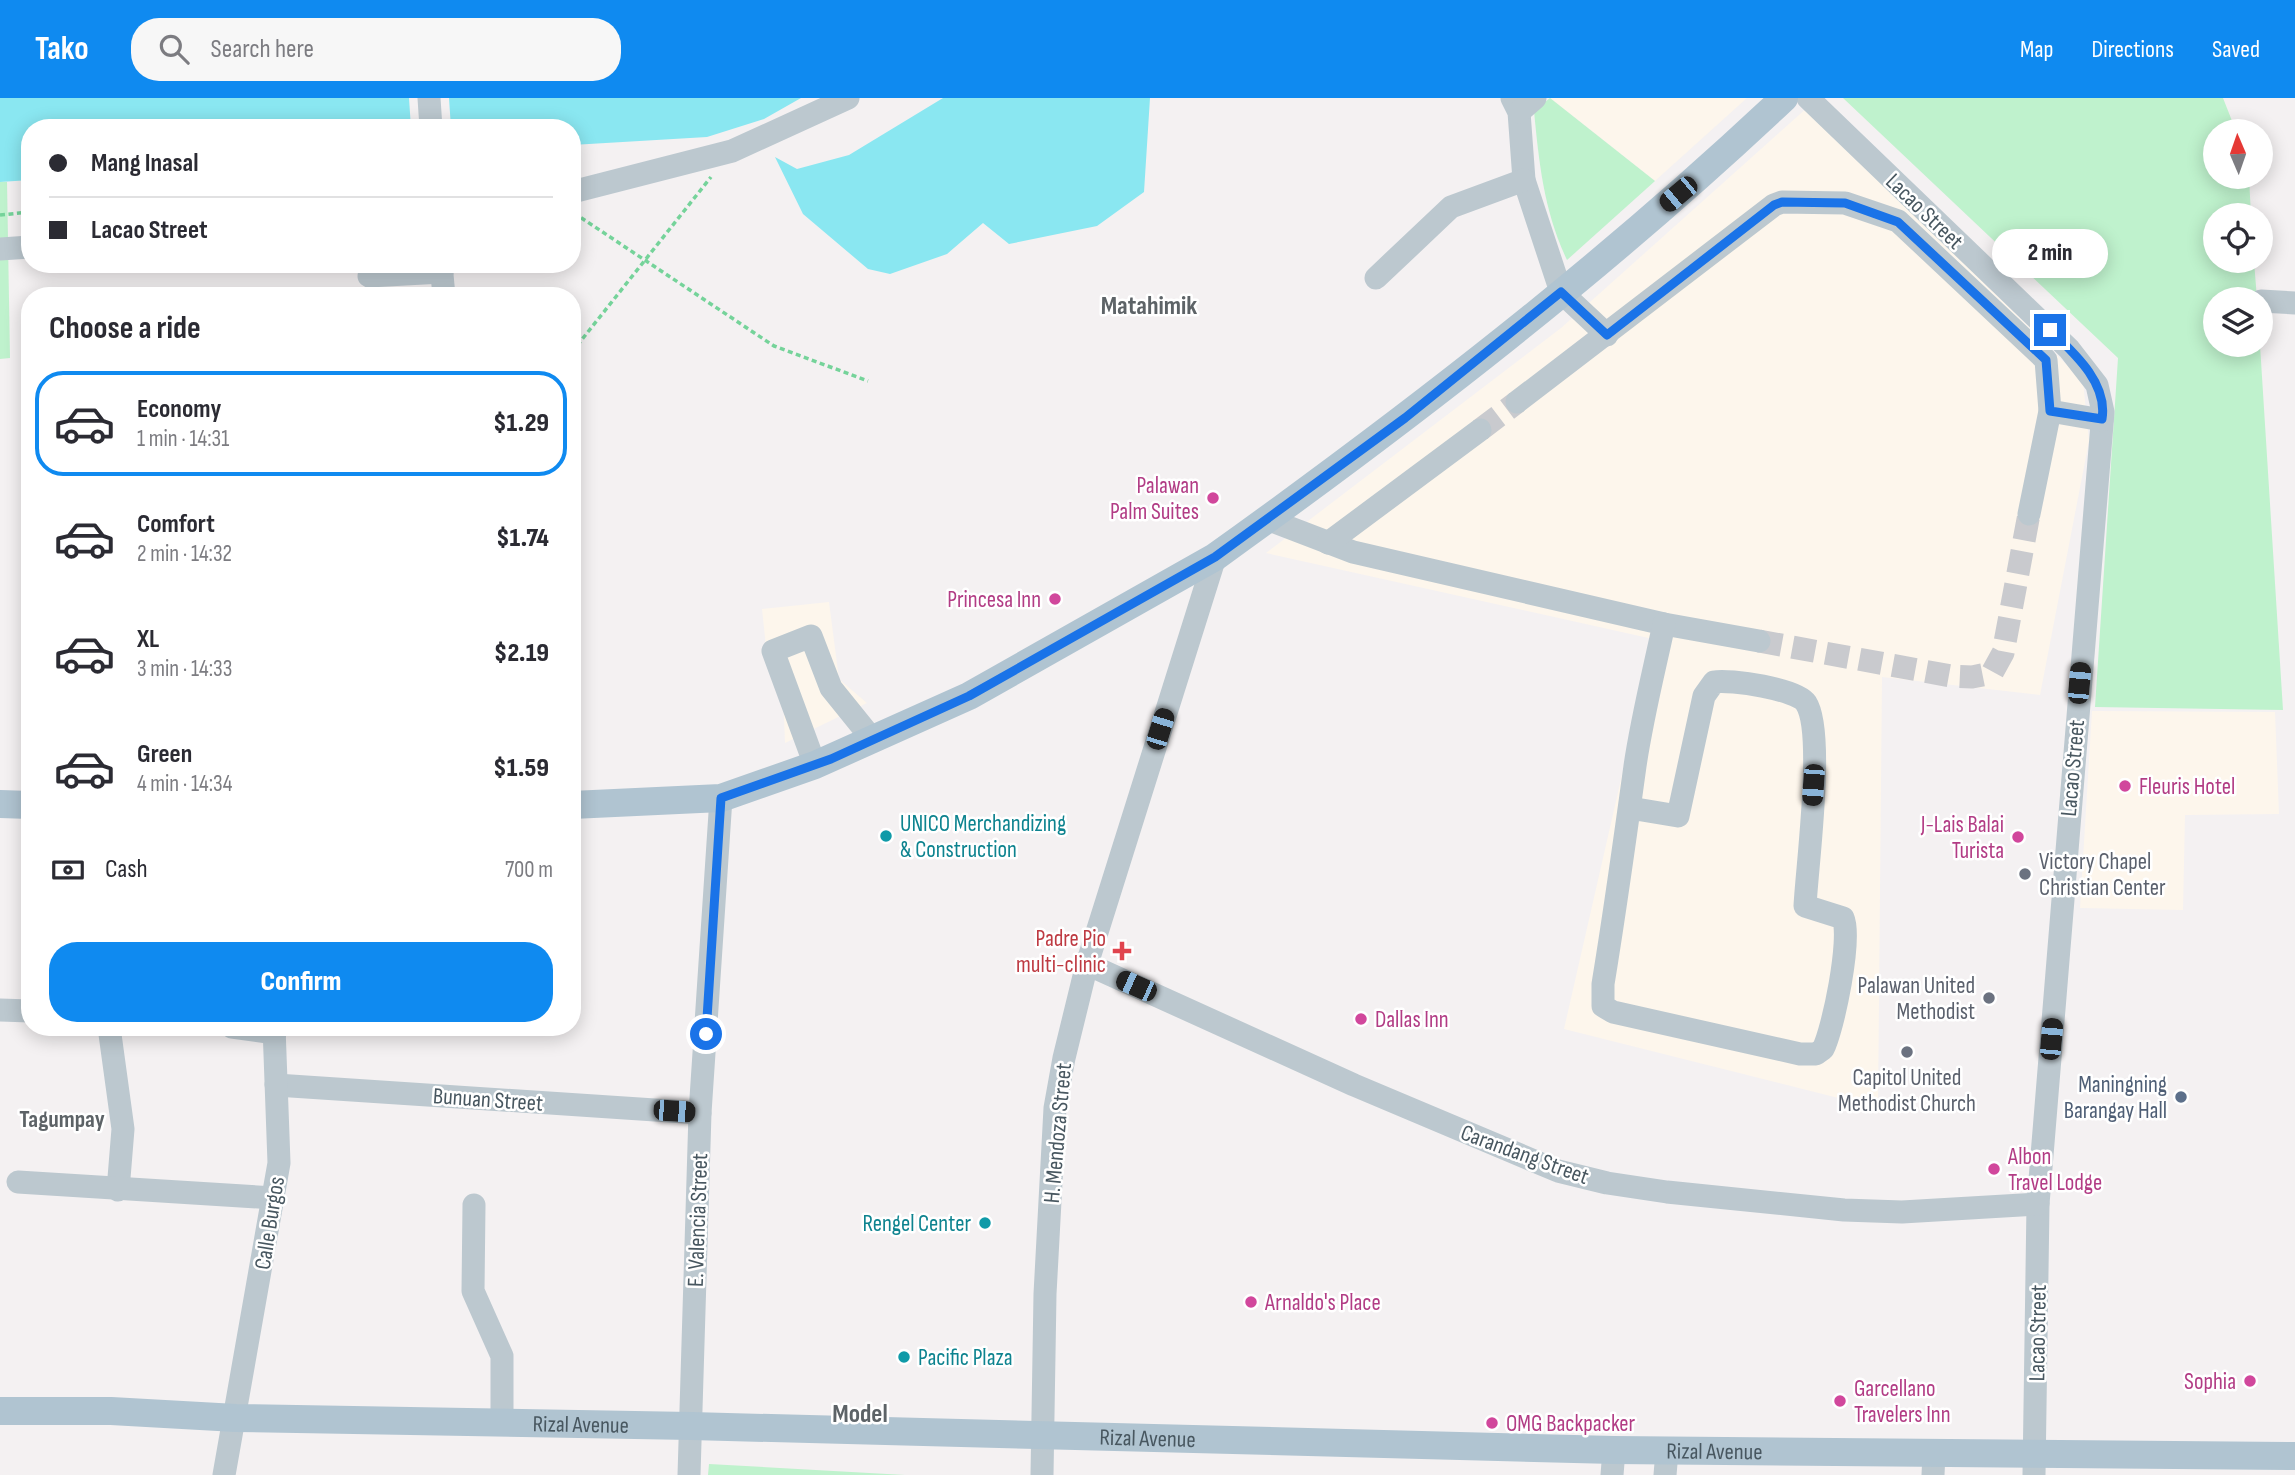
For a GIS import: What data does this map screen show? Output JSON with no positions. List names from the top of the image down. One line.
{"streets":{"main road":["Rizal Avenue"],"street":["Lacao Street","Bunuan Street","H. Mendoza Street","Carandang Street","E. Valencia Street","Calle Burgos"]},"crossings":[["Lacao Street","Carandang Street"],["Lacao Street","Rizal Avenue"],["Bunuan Street","E. Valencia Street"],["Bunuan Street","Calle Burgos"],["H. Mendoza Street","Carandang Street"],["H. Mendoza Street","Rizal Avenue"],["E. Valencia Street","Rizal Avenue"],["Calle Burgos","Rizal Avenue"]],"districts":["Matahimik","Tagumpay","Model"],"places":{"other":["Palawan Palm Suites","Princesa Inn","Fleuris Hotel","UNICO Merchandizing & Construction","J-Lais Balai Turista","Victory Chapel Christian Center","Palawan United Methodist","Dallas Inn","Capitol United Methodist Church","Maningning Barangay Hall","Albon Travel Lodge","Rengel Center","Arnaldo's Place","Pacific Plaza","Sophia","Garcellano Travelers Inn","OMG Backpacker"],"health":["Padre Pio multi-clinic"]},"north":"top","page":{"header":"Tako","search":"Search here","nav":["Map","Directions","Saved"],"banner":["Mang Inasal","Lacao Street"],"bubble":"2 min","heading":"Choose a ride","list":[{"name":"Economy","note":"1 min · 14:31","value":"$1.29"},{"name":"Comfort","note":"2 min · 14:32","value":"$1.74"},{"name":"XL","note":"3 min · 14:33","value":"$2.19"},{"name":"Green","note":"4 min · 14:34","value":"$1.59"}],"pay":["Cash","700 m"],"buttons":"Confirm"}}
